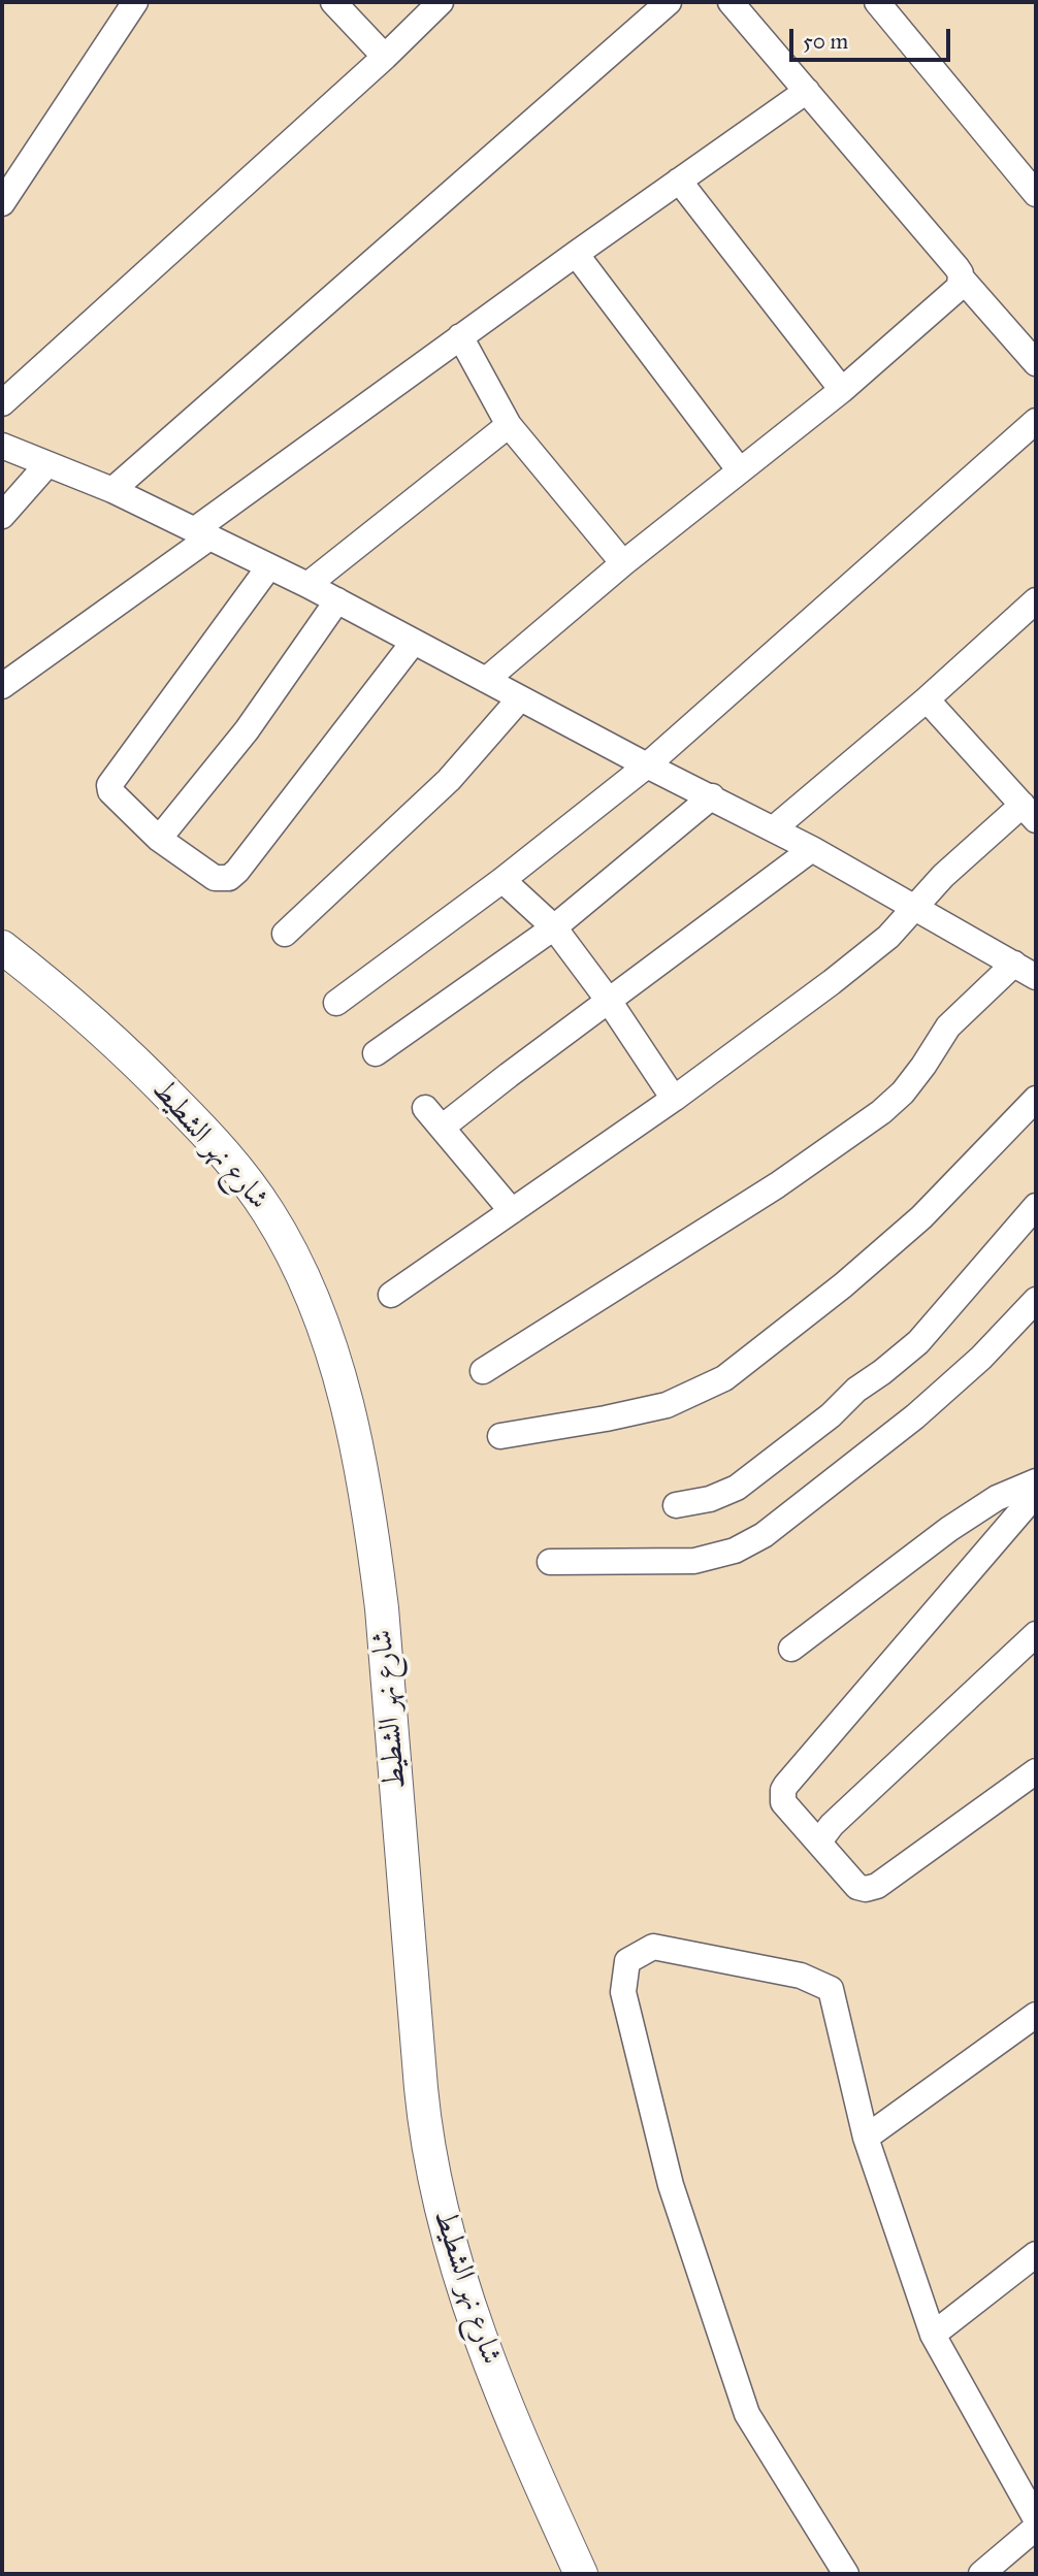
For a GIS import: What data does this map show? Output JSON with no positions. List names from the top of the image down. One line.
{"streets":{"main road":["شارع نهر الشطيط"]},"scale_bar":"50 m"}
